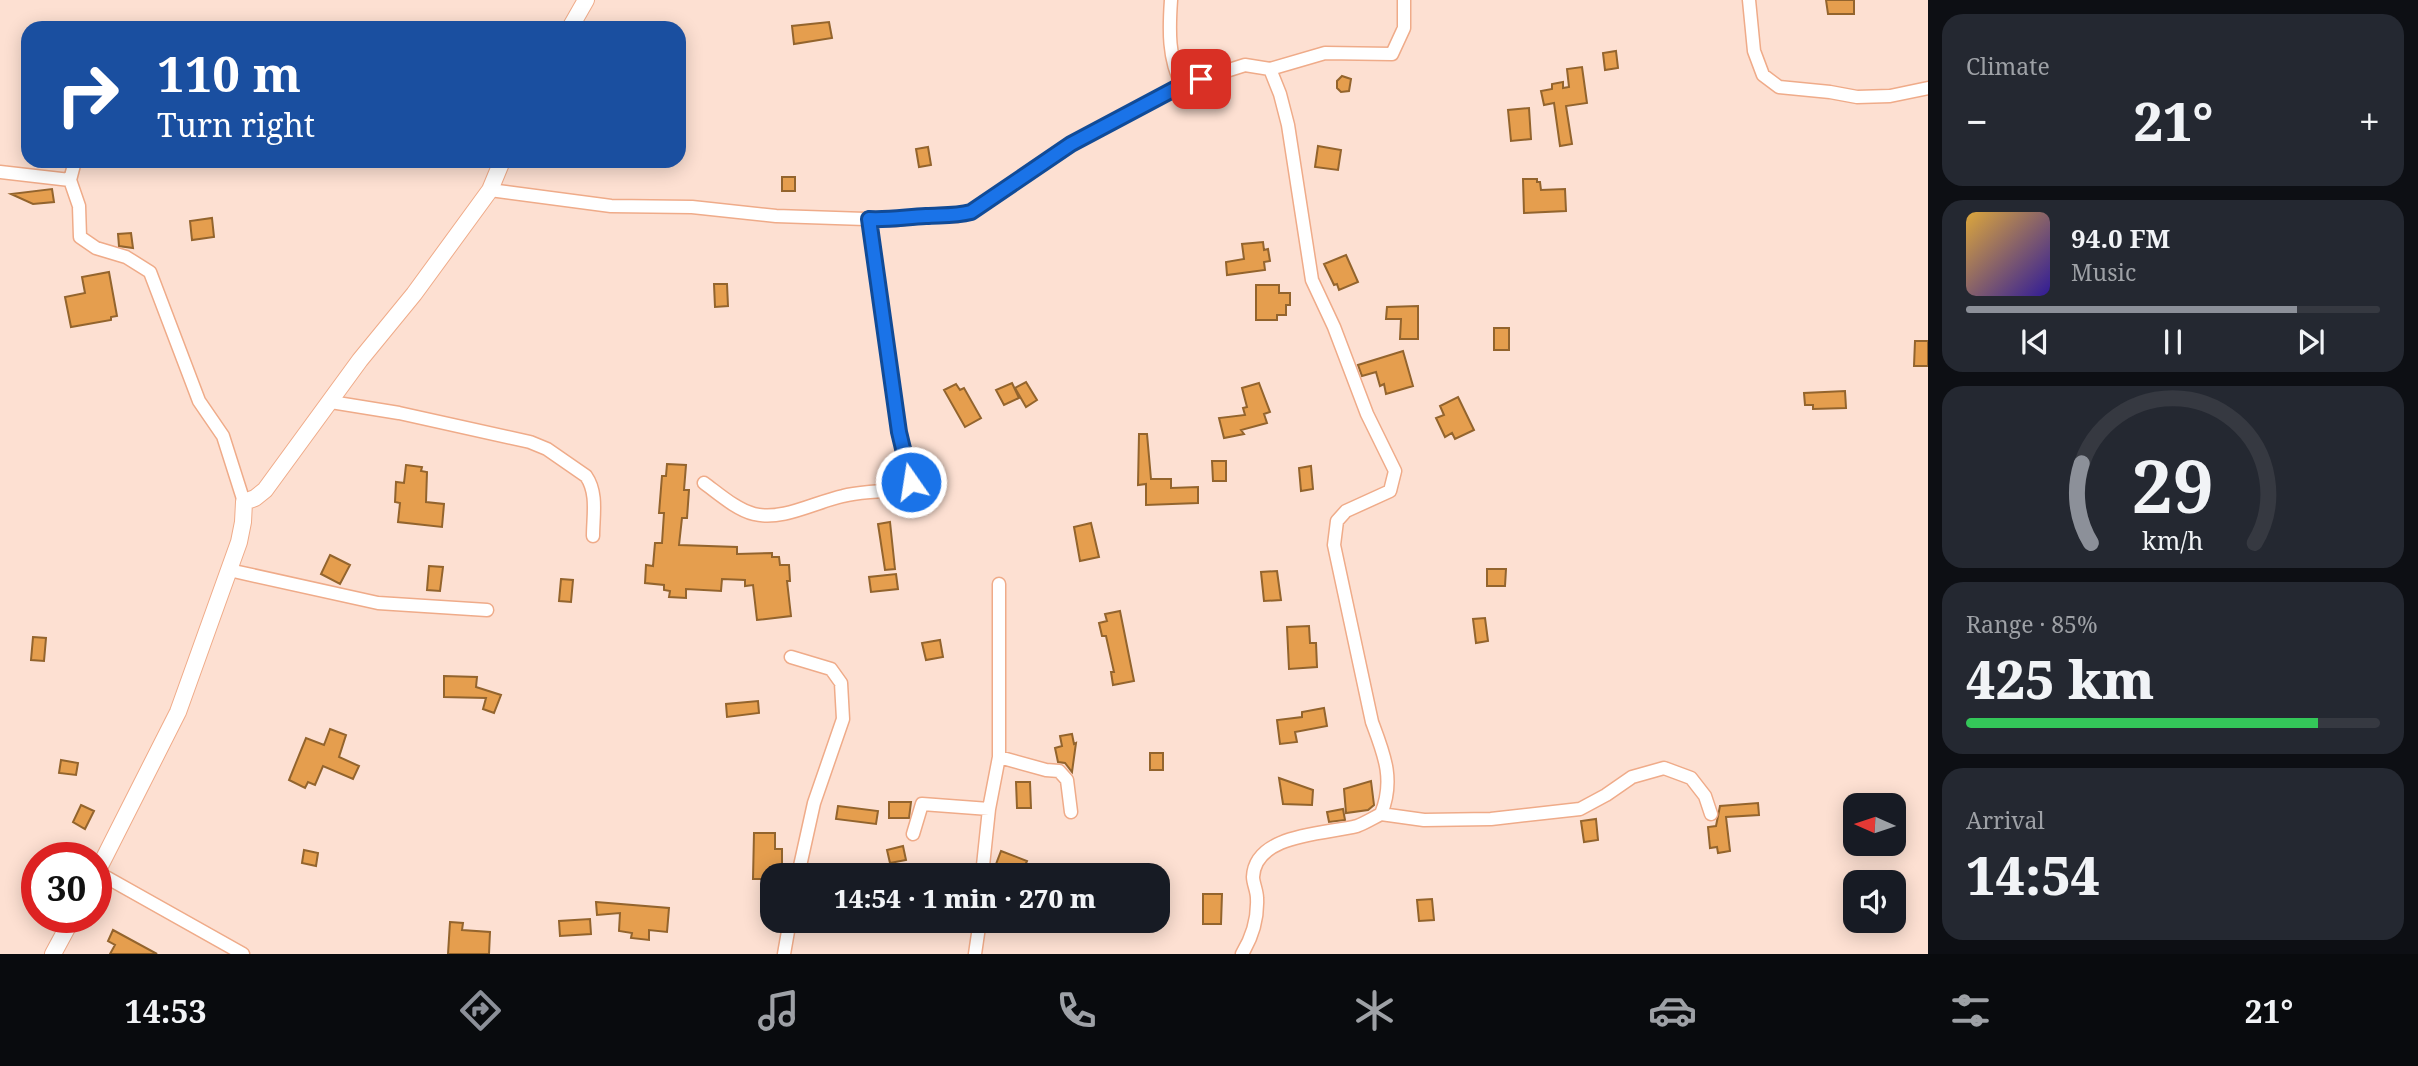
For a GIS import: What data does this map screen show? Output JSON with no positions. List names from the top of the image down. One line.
{"north":"left","page":{"tile":["Climate",["Range · 85%","425 km"],["Arrival","14:54"]],"turn":["110 m","Turn right"],"heat":["−","21°","+"],"song":["94.0 FM","Music"],"limit":"30","trip":"14:54 · 1 min · 270 m","tabs":["14:53","21°"],"gauge":["29","km/h"]}}
